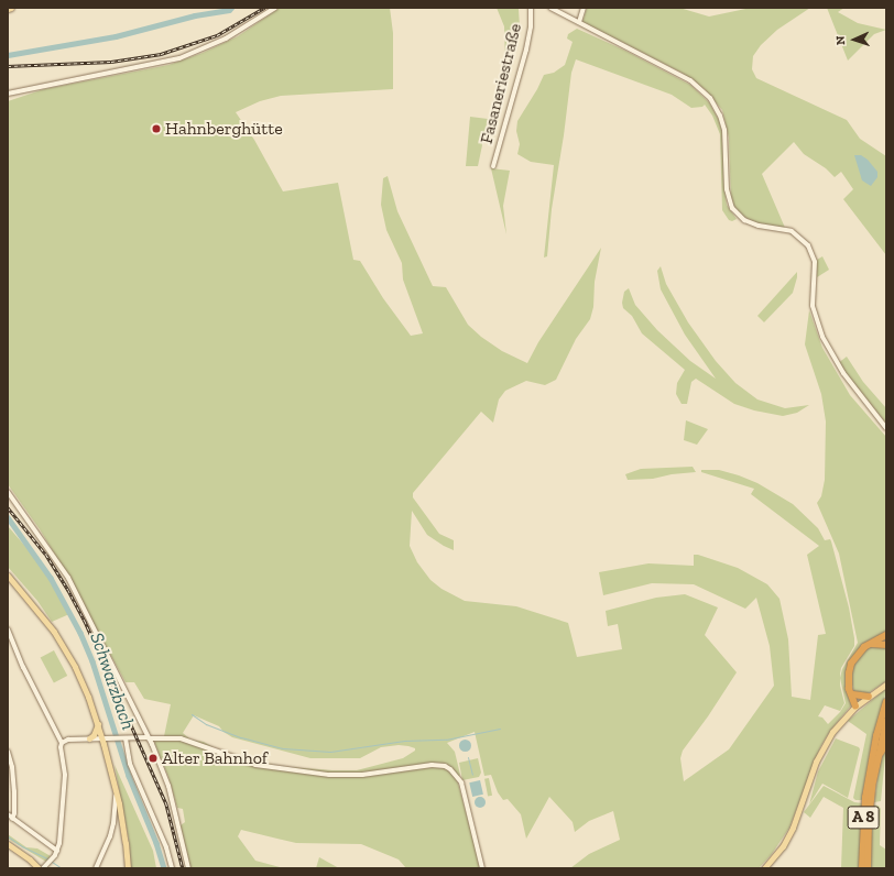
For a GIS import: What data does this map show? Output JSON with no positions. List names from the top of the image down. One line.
{"streets":{"highway":["A 8"],"street":["Fasaneriestraße"]},"water":["Schwarzbach"],"places":["Hahnberghütte","Alter Bahnhof"],"north":"left"}
